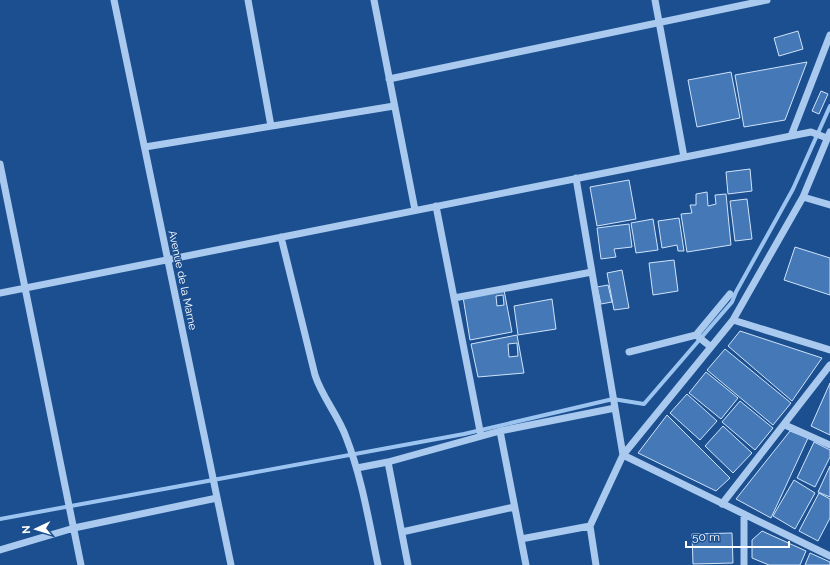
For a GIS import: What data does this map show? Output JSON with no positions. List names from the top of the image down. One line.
{"streets":{"street":["Avenue de la Marne"]},"scale_bar":"50 m","north":"left"}
